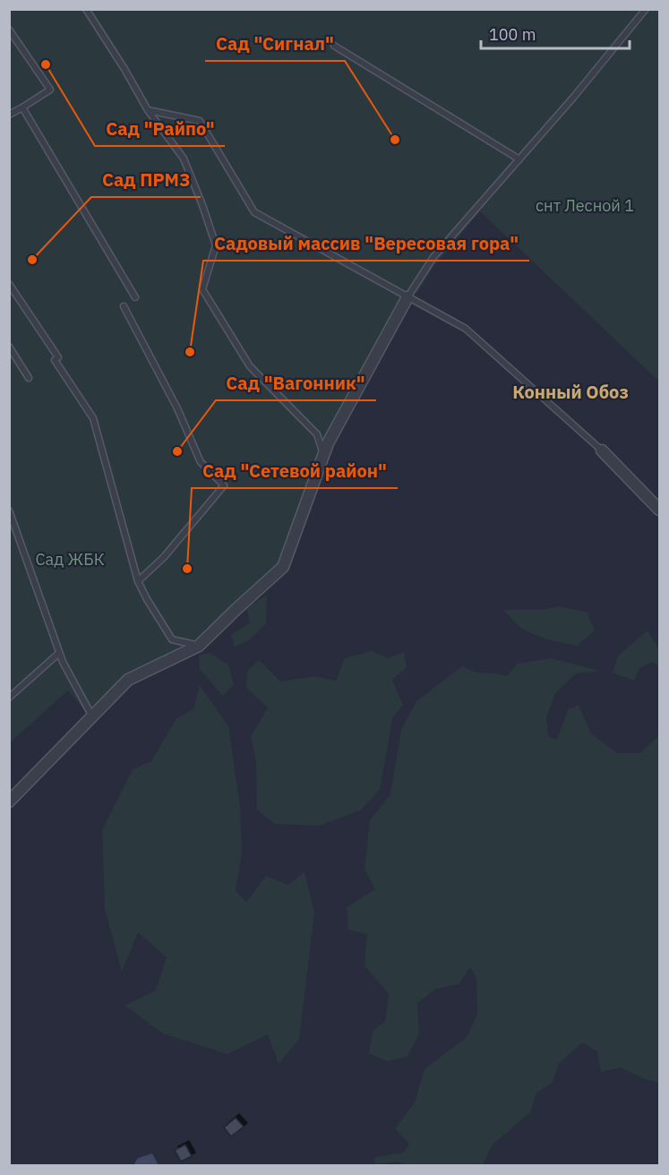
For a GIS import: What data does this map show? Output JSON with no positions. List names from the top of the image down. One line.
{"districts":["Конный Обоз"],"parks":["снт Лесной 1","Сад ЖБК"],"places":["Сад \"Райпо\"","Сад \"Сигнал\"","Сад ПРМЗ","Садовый массив \"Вересовая гора\"","Сад \"Вагонник\"","Сад \"Сетевой район\""],"scale_bar":"100 m"}
